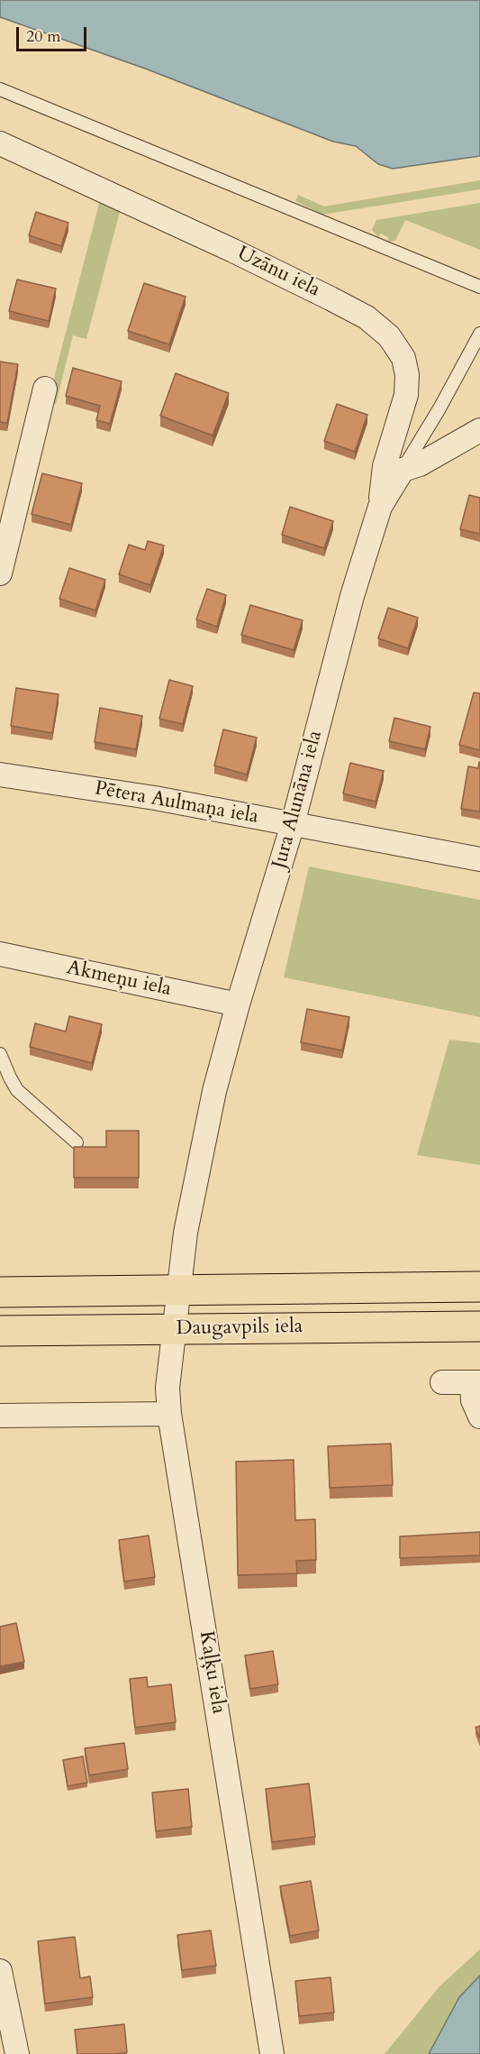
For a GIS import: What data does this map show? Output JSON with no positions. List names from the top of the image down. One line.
{"streets":{"highway":["Daugavpils iela"],"street":["Uzānu iela","Jura Alunāna iela","Pētera Aulmaņa iela","Akmeņu iela","Kaļķu iela"]},"crossings":[["Uzānu iela","Jura Alunāna iela"],["Jura Alunāna iela","Pētera Aulmaņa iela"],["Jura Alunāna iela","Akmeņu iela"],["Jura Alunāna iela","Daugavpils iela"],["Jura Alunāna iela","Kaļķu iela"],["Daugavpils iela","Kaļķu iela"]],"scale_bar":"20 m"}
